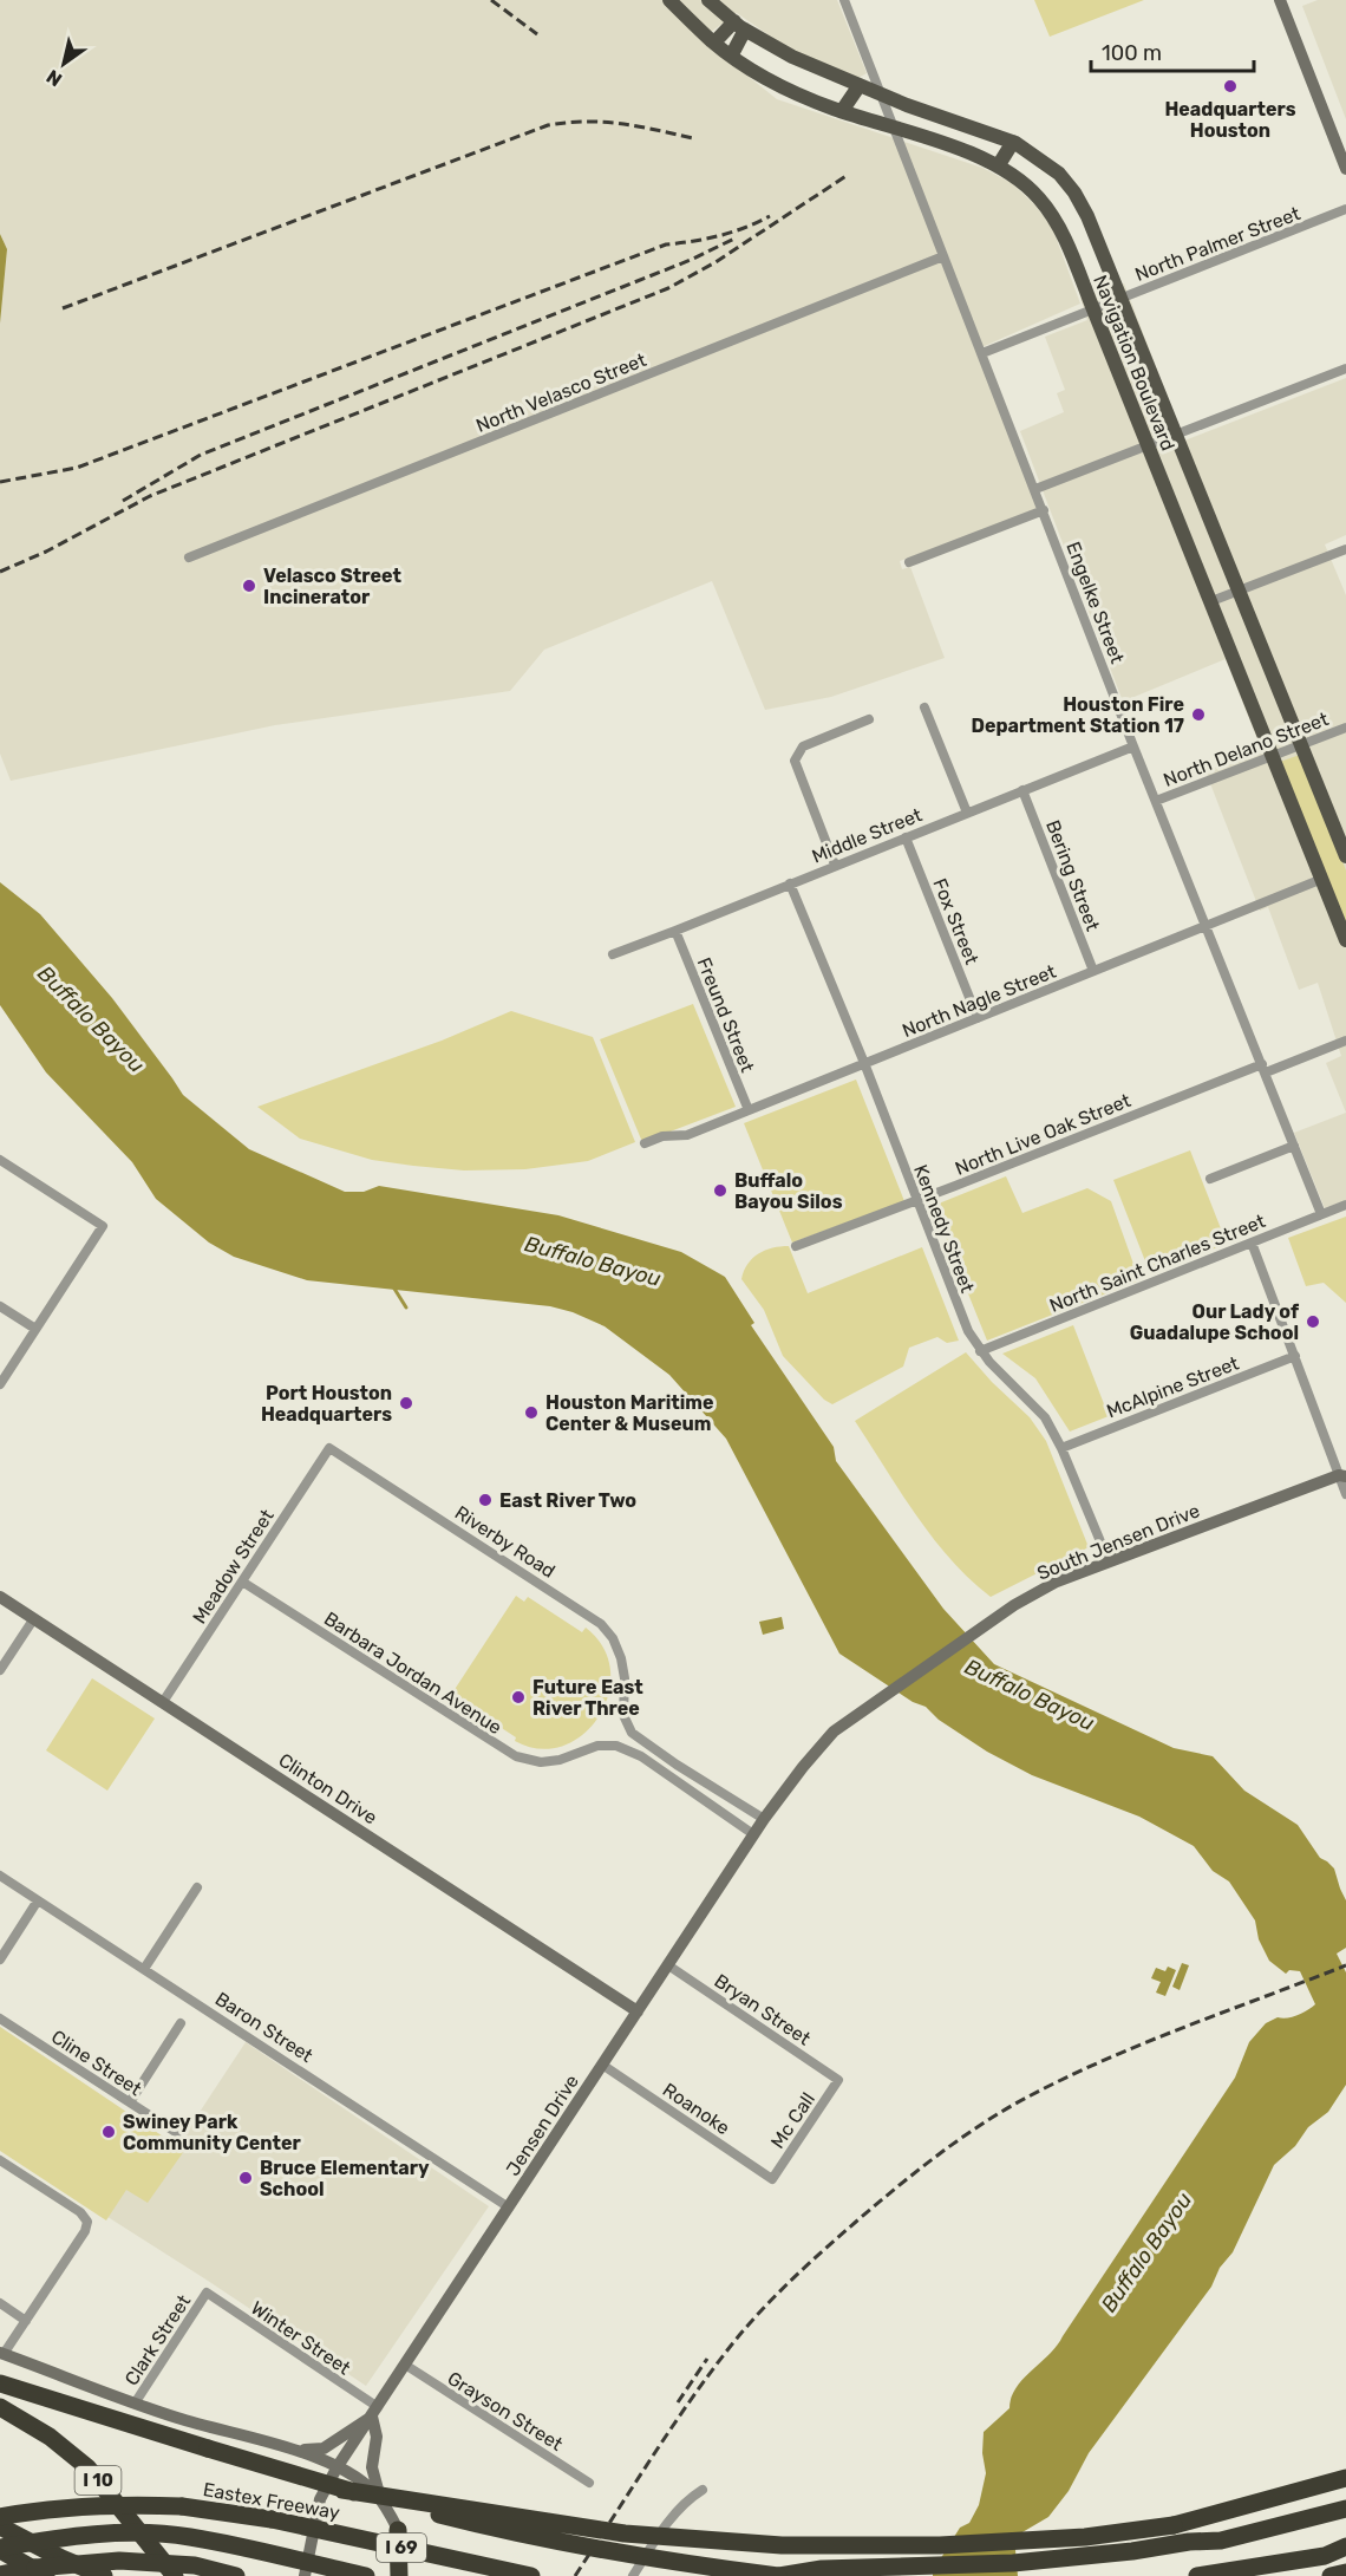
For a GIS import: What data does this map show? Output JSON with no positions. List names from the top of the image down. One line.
{"streets":{"highway":["I 10","Eastex Freeway","I 69"],"main road":["Navigation Boulevard","South Jensen Drive","Clinton Drive","Jensen Drive"],"street":["North Palmer Street","North Velasco Street","Engelke Street","North Delano Street","Middle Street","Bering Street","Fox Street","North Nagle Street","Freund Street","North Live Oak Street","Kennedy Street","North Saint Charles Street","McAlpine Street","Riverby Road","Meadow Street","Barbara Jordan Avenue","Bryan Street","Baron Street","Cline Street","Roanoke","Mc Call","Winter Street","Clark Street","Grayson Street"]},"crossings":[["North Palmer Street","Navigation Boulevard"],["North Palmer Street","Engelke Street"],["Navigation Boulevard","Engelke Street"],["Navigation Boulevard","North Delano Street"],["Navigation Boulevard","North Nagle Street"],["North Velasco Street","Engelke Street"],["Engelke Street","North Delano Street"],["Engelke Street","Middle Street"],["Engelke Street","North Nagle Street"],["Engelke Street","North Live Oak Street"],["Engelke Street","North Saint Charles Street"],["Middle Street","Bering Street"],["Middle Street","Fox Street"],["Middle Street","Freund Street"],["Middle Street","Kennedy Street"],["Bering Street","North Nagle Street"],["Fox Street","North Nagle Street"],["North Nagle Street","Freund Street"],["North Nagle Street","Kennedy Street"],["North Live Oak Street","Kennedy Street"],["Kennedy Street","North Saint Charles Street"],["Kennedy Street","McAlpine Street"],["Kennedy Street","South Jensen Drive"],["Riverby Road","Meadow Street"],["Riverby Road","Jensen Drive"],["South Jensen Drive","Jensen Drive"],["Meadow Street","Barbara Jordan Avenue"],["Meadow Street","Clinton Drive"],["Barbara Jordan Avenue","Jensen Drive"],["Clinton Drive","Jensen Drive"],["Bryan Street","Mc Call"],["Bryan Street","Jensen Drive"],["Baron Street","Jensen Drive"],["Roanoke","Mc Call"],["Roanoke","Jensen Drive"],["Jensen Drive","Winter Street"],["Jensen Drive","Grayson Street"],["Winter Street","Clark Street"]],"water":["Buffalo Bayou"],"places":["Headquarters Houston","Velasco Street Incinerator","Houston Fire Department Station 17","Buffalo Bayou Silos","Our Lady of Guadalupe School","Port Houston Headquarters","Houston Maritime Center & Museum","East River Two","Future East River Three","Swiney Park Community Center","Bruce Elementary School"],"scale_bar":"100 m","north":"bottom left"}
